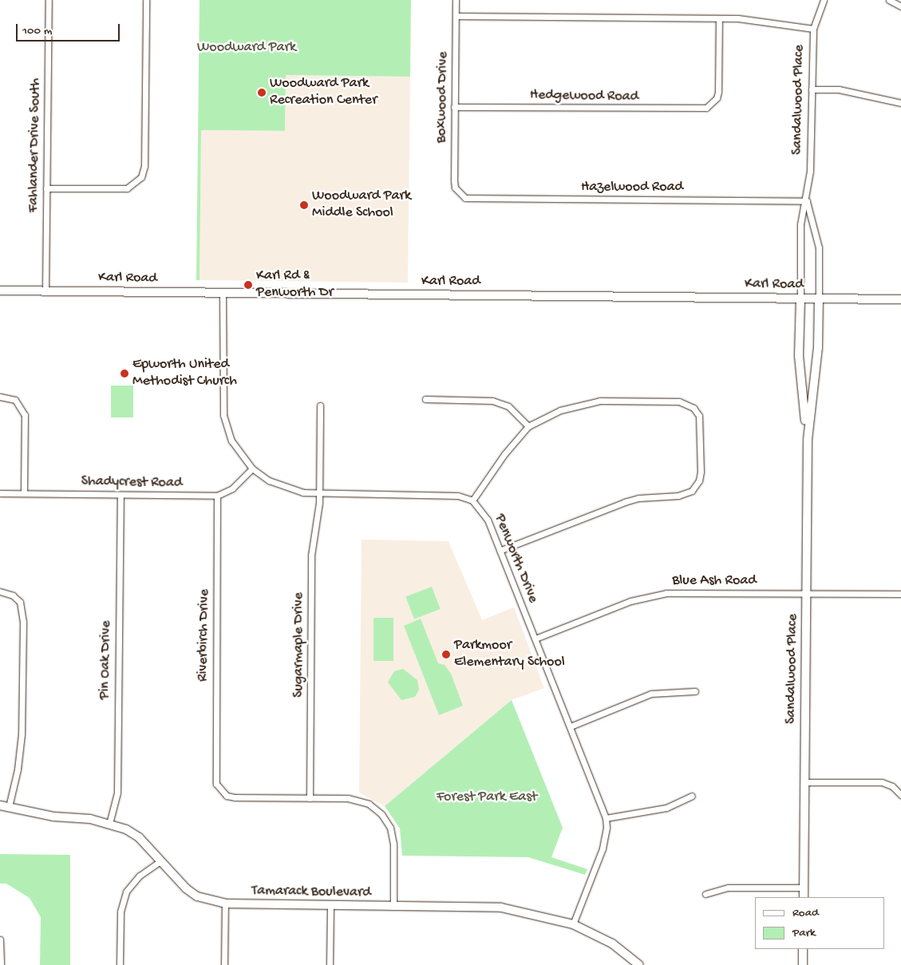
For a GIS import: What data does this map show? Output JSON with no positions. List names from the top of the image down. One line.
{"streets":{"street":["Hedgewood Road","Boxwood Drive","Sandalwood Place","Fahlander Drive South","Hazelwood Road","Karl Road","Shadycrest Road","Penworth Drive","Blue Ash Road","Riverbirch Drive","Sugarmaple Drive","Pin Oak Drive","Tamarack Boulevard"]},"crossings":[["Hedgewood Road","Boxwood Drive"],["Boxwood Drive","Hazelwood Road"],["Sandalwood Place","Hazelwood Road"],["Sandalwood Place","Karl Road"],["Sandalwood Place","Blue Ash Road"],["Fahlander Drive South","Karl Road"],["Shadycrest Road","Riverbirch Drive"],["Shadycrest Road","Pin Oak Drive"],["Penworth Drive","Blue Ash Road"],["Penworth Drive","Tamarack Boulevard"],["Riverbirch Drive","Sugarmaple Drive"],["Pin Oak Drive","Tamarack Boulevard"]],"parks":["Woodward Park","Forest Park East"],"places":["Woodward Park Recreation Center","Woodward Park Middle School","Karl Rd & Penworth Dr","Epworth United Methodist Church","Parkmoor Elementary School"],"legend":["Road","Park"],"scale_bar":"100 m"}
